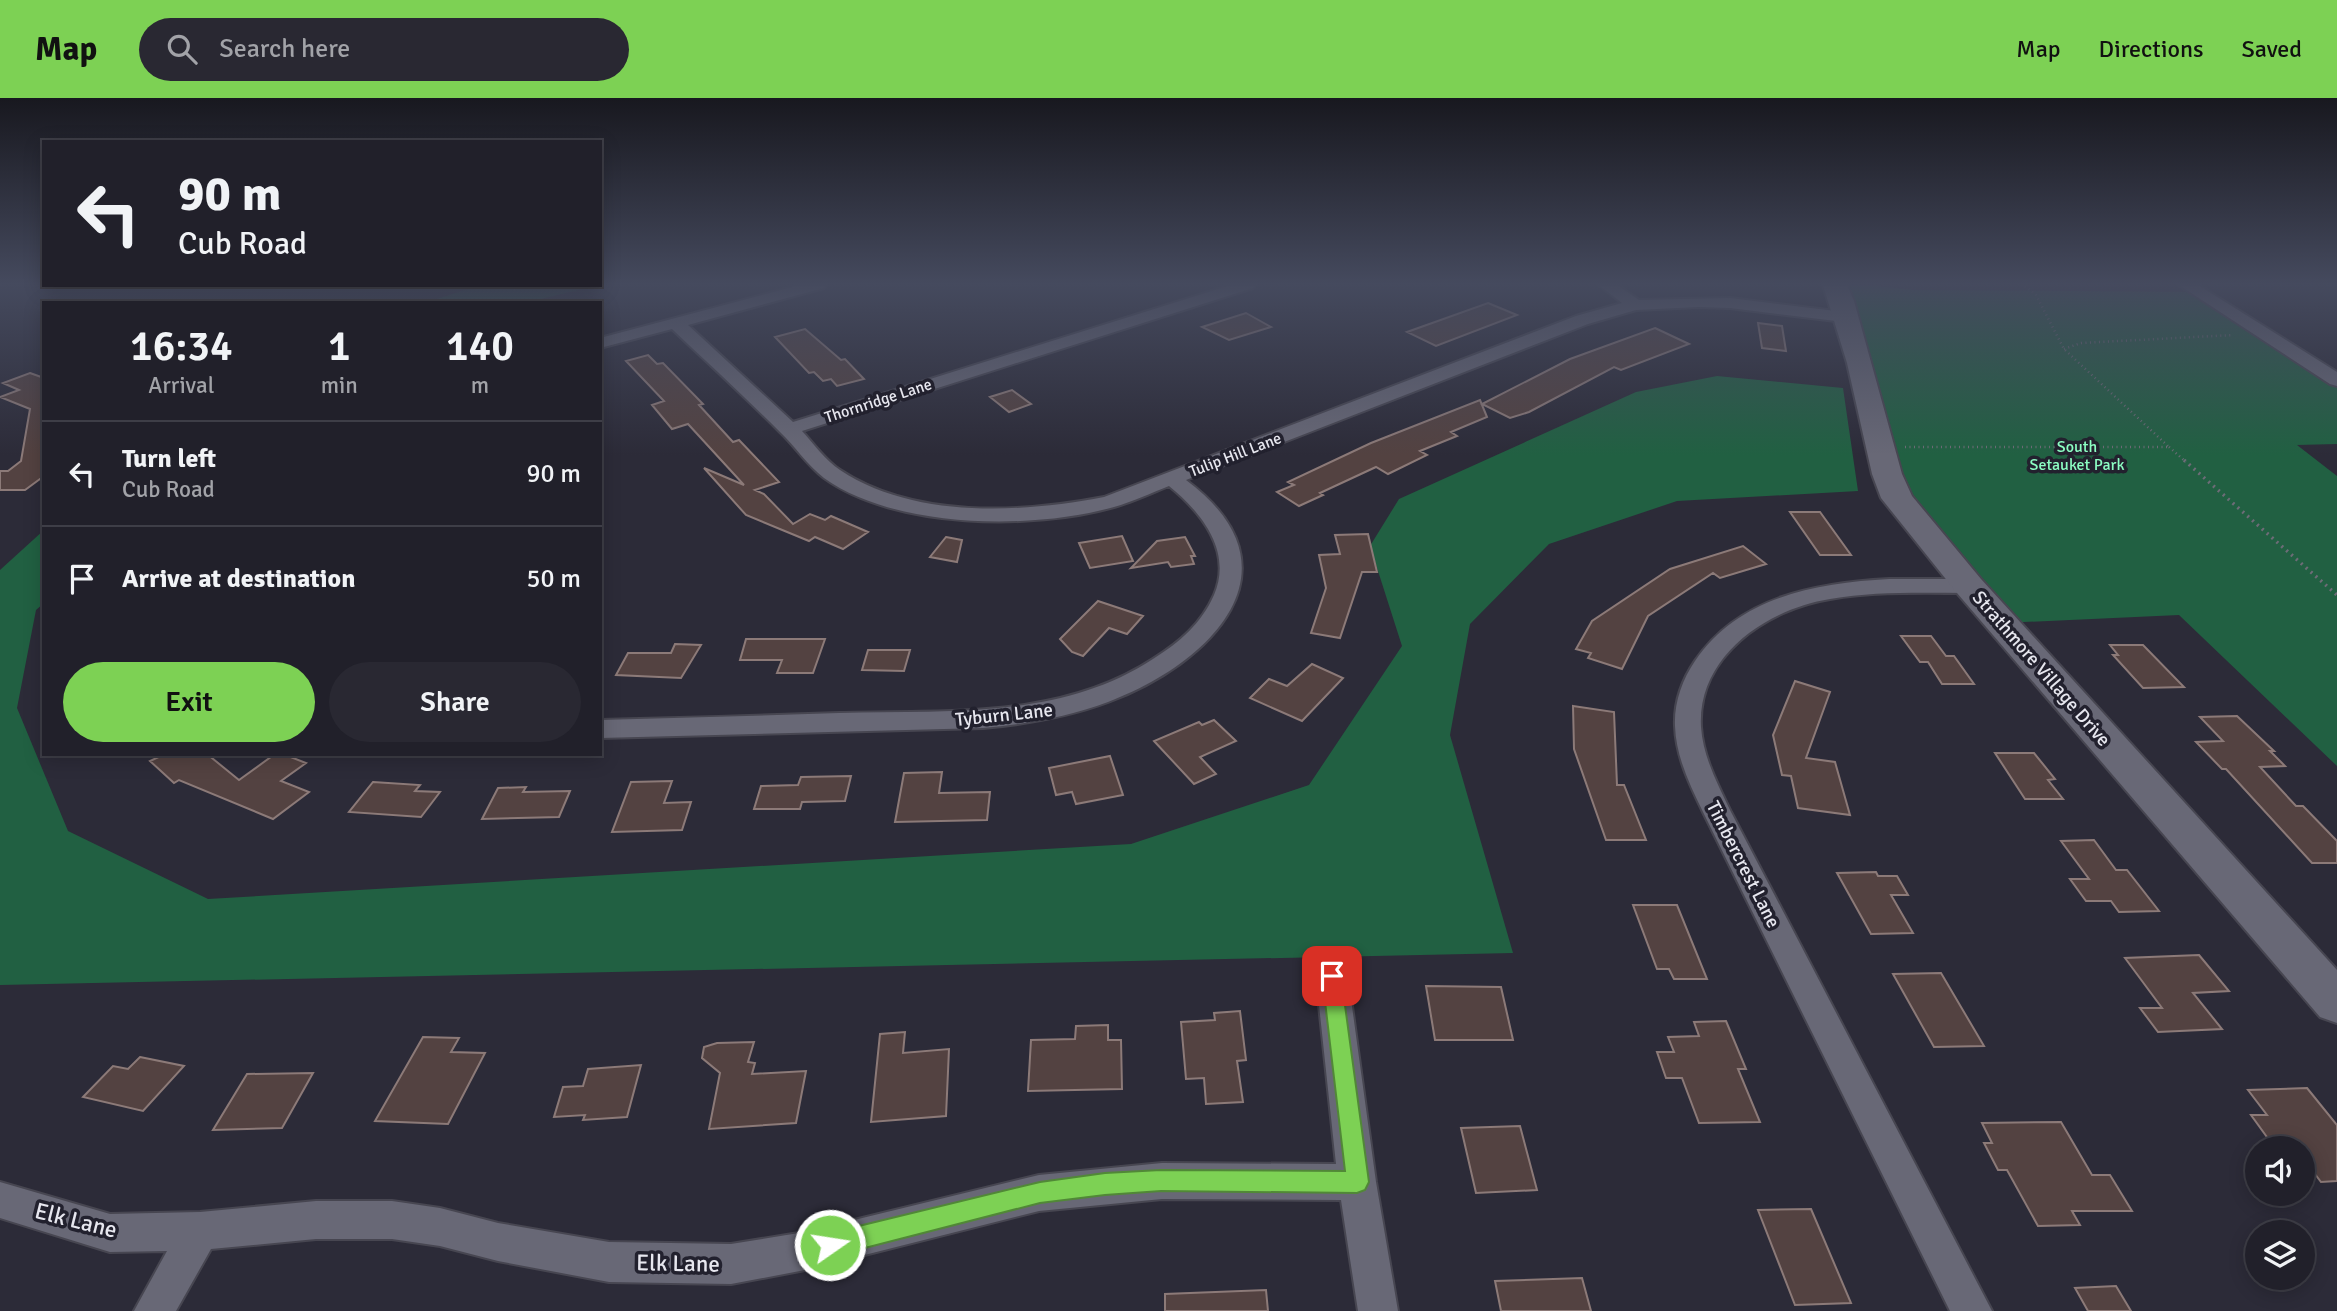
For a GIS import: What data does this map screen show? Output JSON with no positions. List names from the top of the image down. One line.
{"streets":{"street":["Thornridge Lane","Tulip Hill Lane","Strathmore Village Drive","Tyburn Lane","Timbercrest Lane","Elk Lane"]},"crossings":[["Thornridge Lane","Tulip Hill Lane"],["Tulip Hill Lane","Tyburn Lane"],["Strathmore Village Drive","Timbercrest Lane"]],"parks":["South Setauket Park"],"page":{"header":"Map","search":"Search here","nav":["Map","Directions","Saved"],"turn":["90 m","Cub Road"],"eta":["16:34","Arrival","1","min","140","m"],"list":[{"name":"Turn left","note":"Cub Road","value":"90 m"},{"name":"Arrive at destination","value":"50 m"}],"buttons":["Exit","Share"]}}
